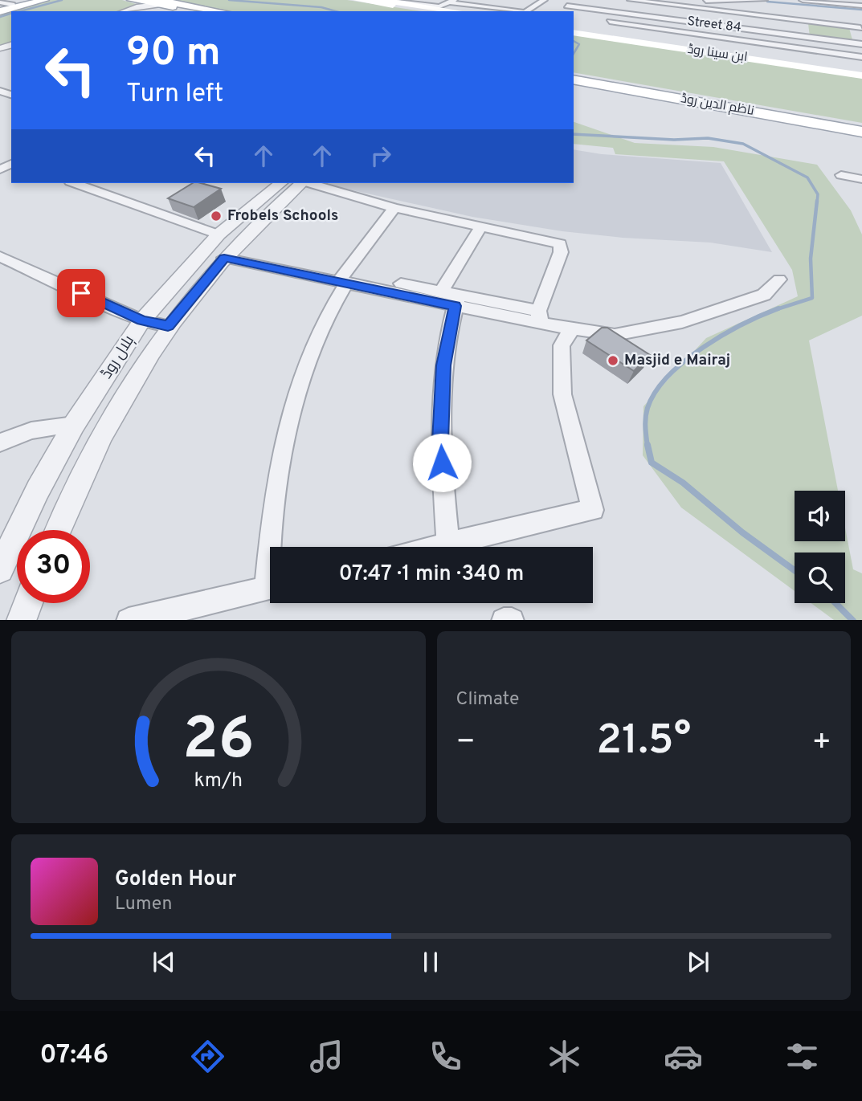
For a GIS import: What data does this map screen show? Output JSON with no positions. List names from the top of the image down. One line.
{"streets":{"main road":["ابن سینا روڈ","ناظم الدین روڈ"],"street":["Street 84","ہلال روڈ"]},"places":["Frobels Schools","Masjid e Mairaj"],"page":{"turn":["90 m","Turn left"],"limit":"30","trip":"07:47 · 1 min · 340 m","tile":"Climate","heat":["−","21.5°","+"],"song":["Golden Hour","Lumen"],"tabs":"07:46","gauge":["26","km/h"]}}
